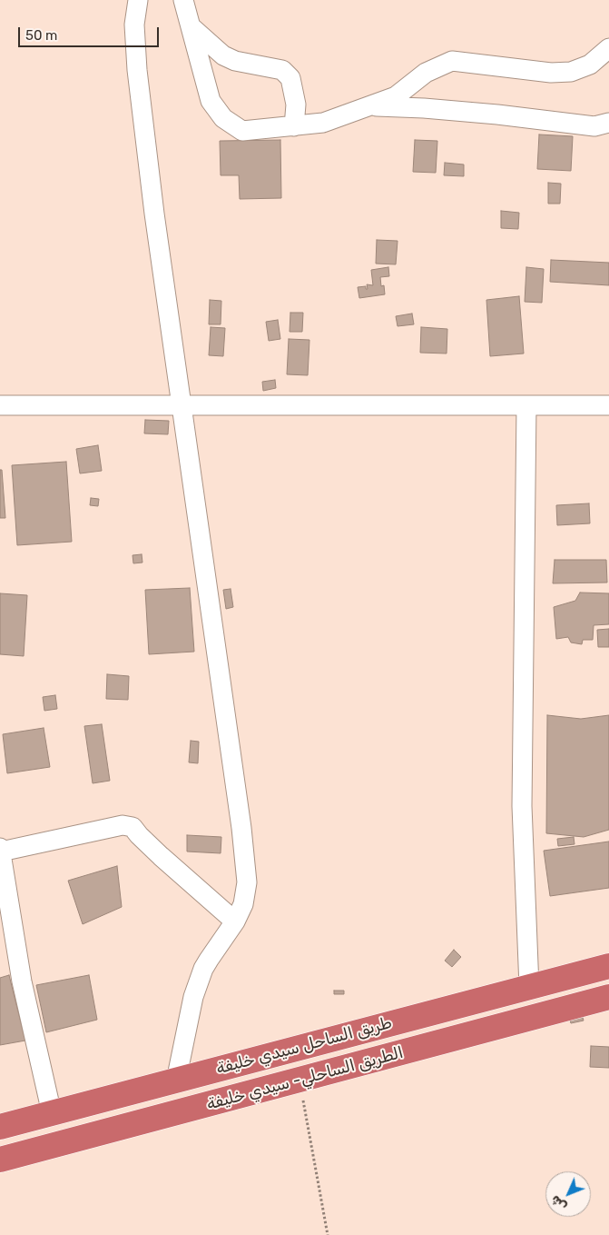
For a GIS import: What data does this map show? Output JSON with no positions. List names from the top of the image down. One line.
{"streets":{"highway":["طريق الساحل سيدي خليفة","الطريق الساحلي- سيدي خليفة"]},"scale_bar":"50 m","north":"bottom left"}
